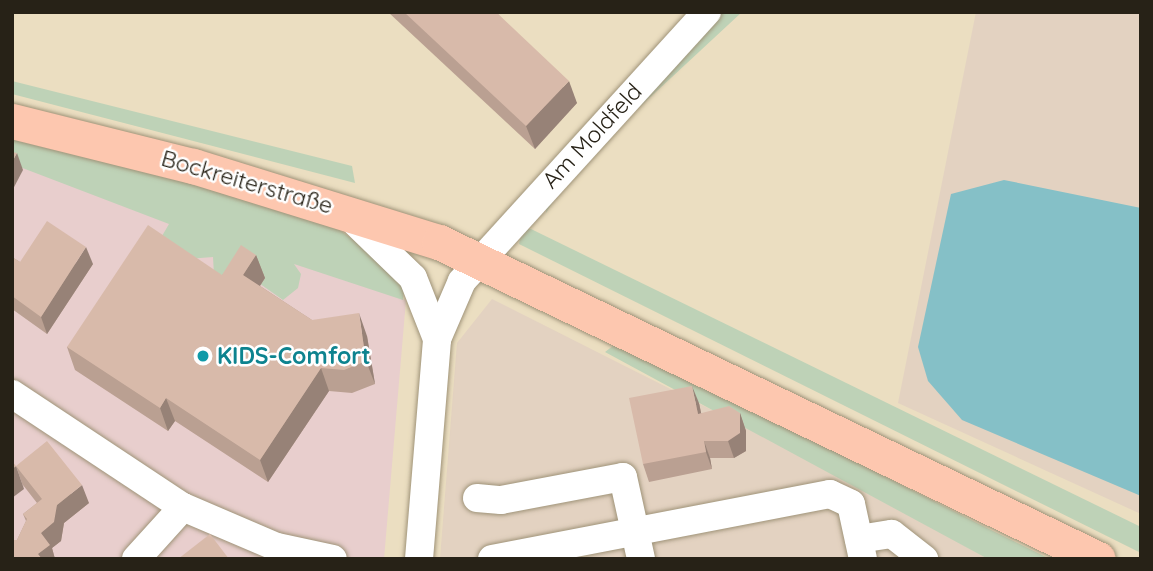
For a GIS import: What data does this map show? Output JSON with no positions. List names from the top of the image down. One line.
{"streets":{"main road":["Bockreiterstraße"],"street":["Am Moldfeld"]},"crossings":[["Am Moldfeld","Bockreiterstraße"]],"places":["KIDS-Comfort"]}
